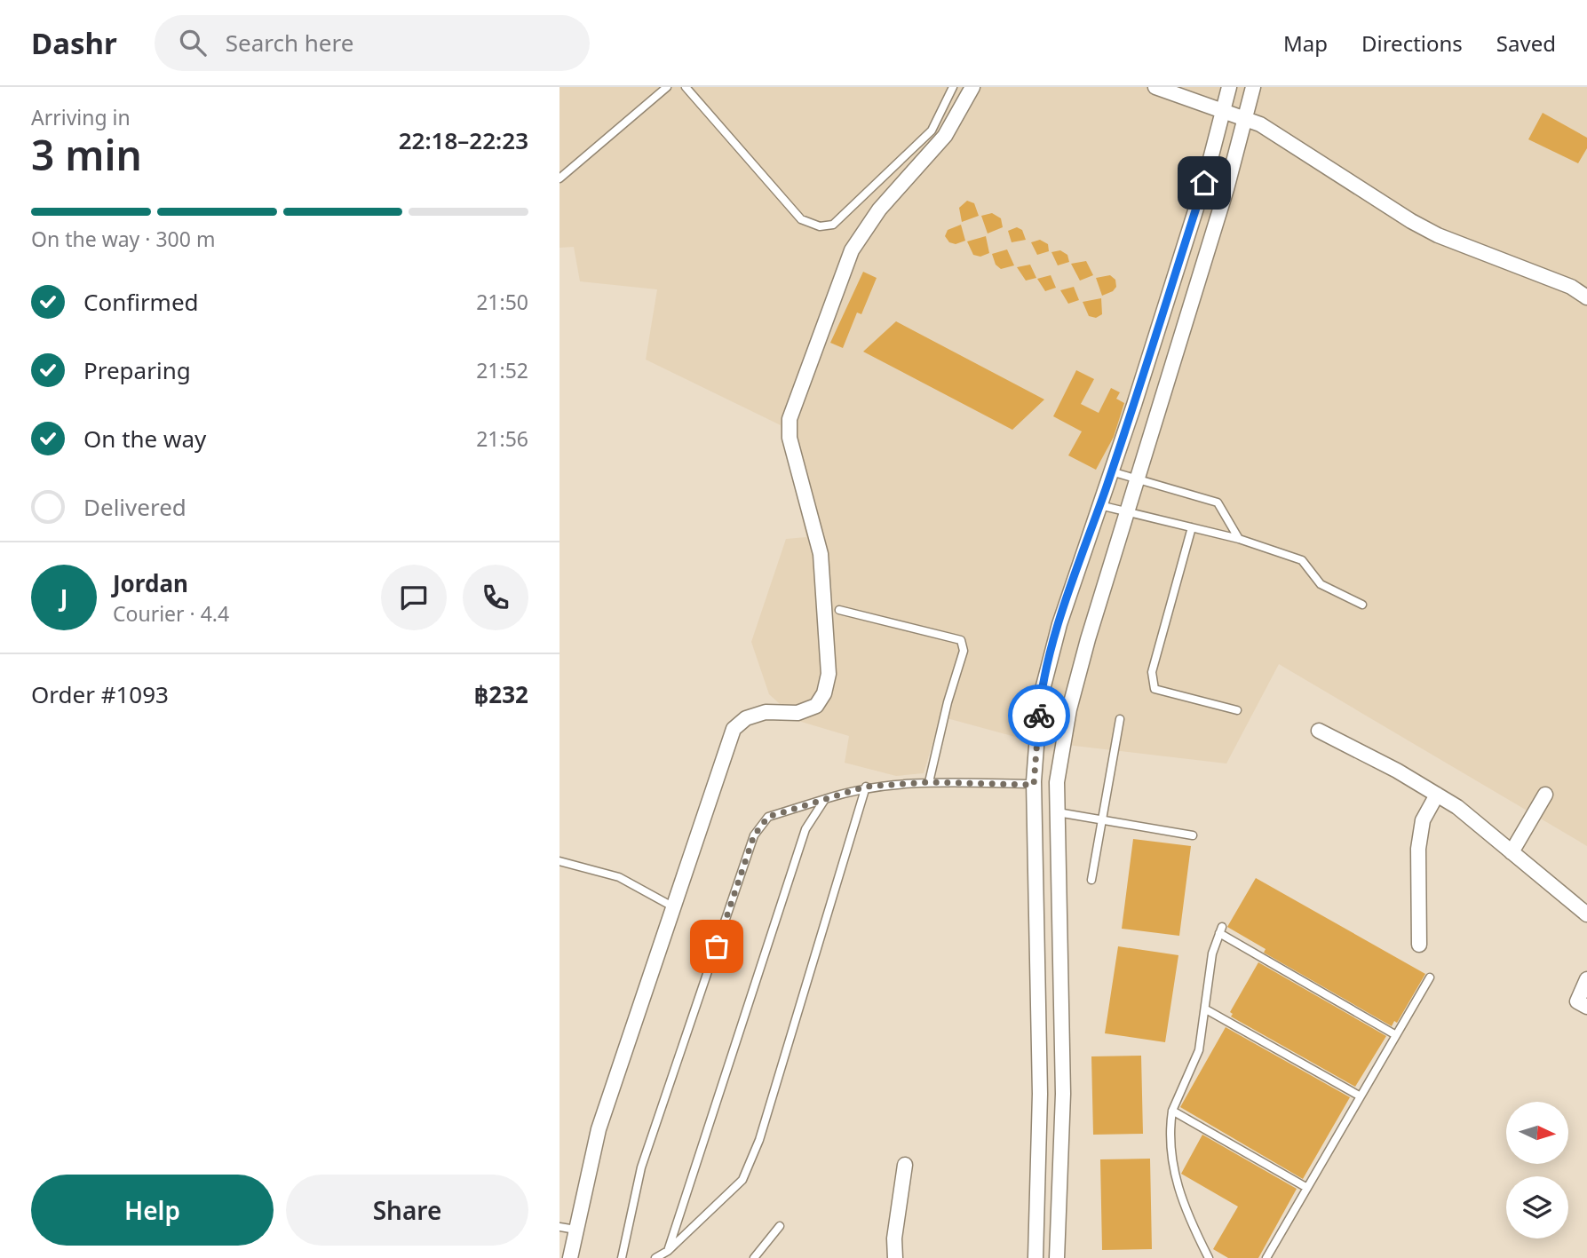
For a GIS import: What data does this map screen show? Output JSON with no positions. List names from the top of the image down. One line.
{"north":"right","page":{"header":"Dashr","search":"Search here","nav":["Map","Directions","Saved"],"heading":["3 min","Arriving in","22:18–22:23"],"panel":["Jordan","Courier · 4.4","Order #1093","฿232"],"bar":"On the way · 300 m","list":[["Confirmed","21:50"],["Preparing","21:52"],["On the way","21:56"],"Delivered"],"round":"J","buttons":["Help","Share"]}}
